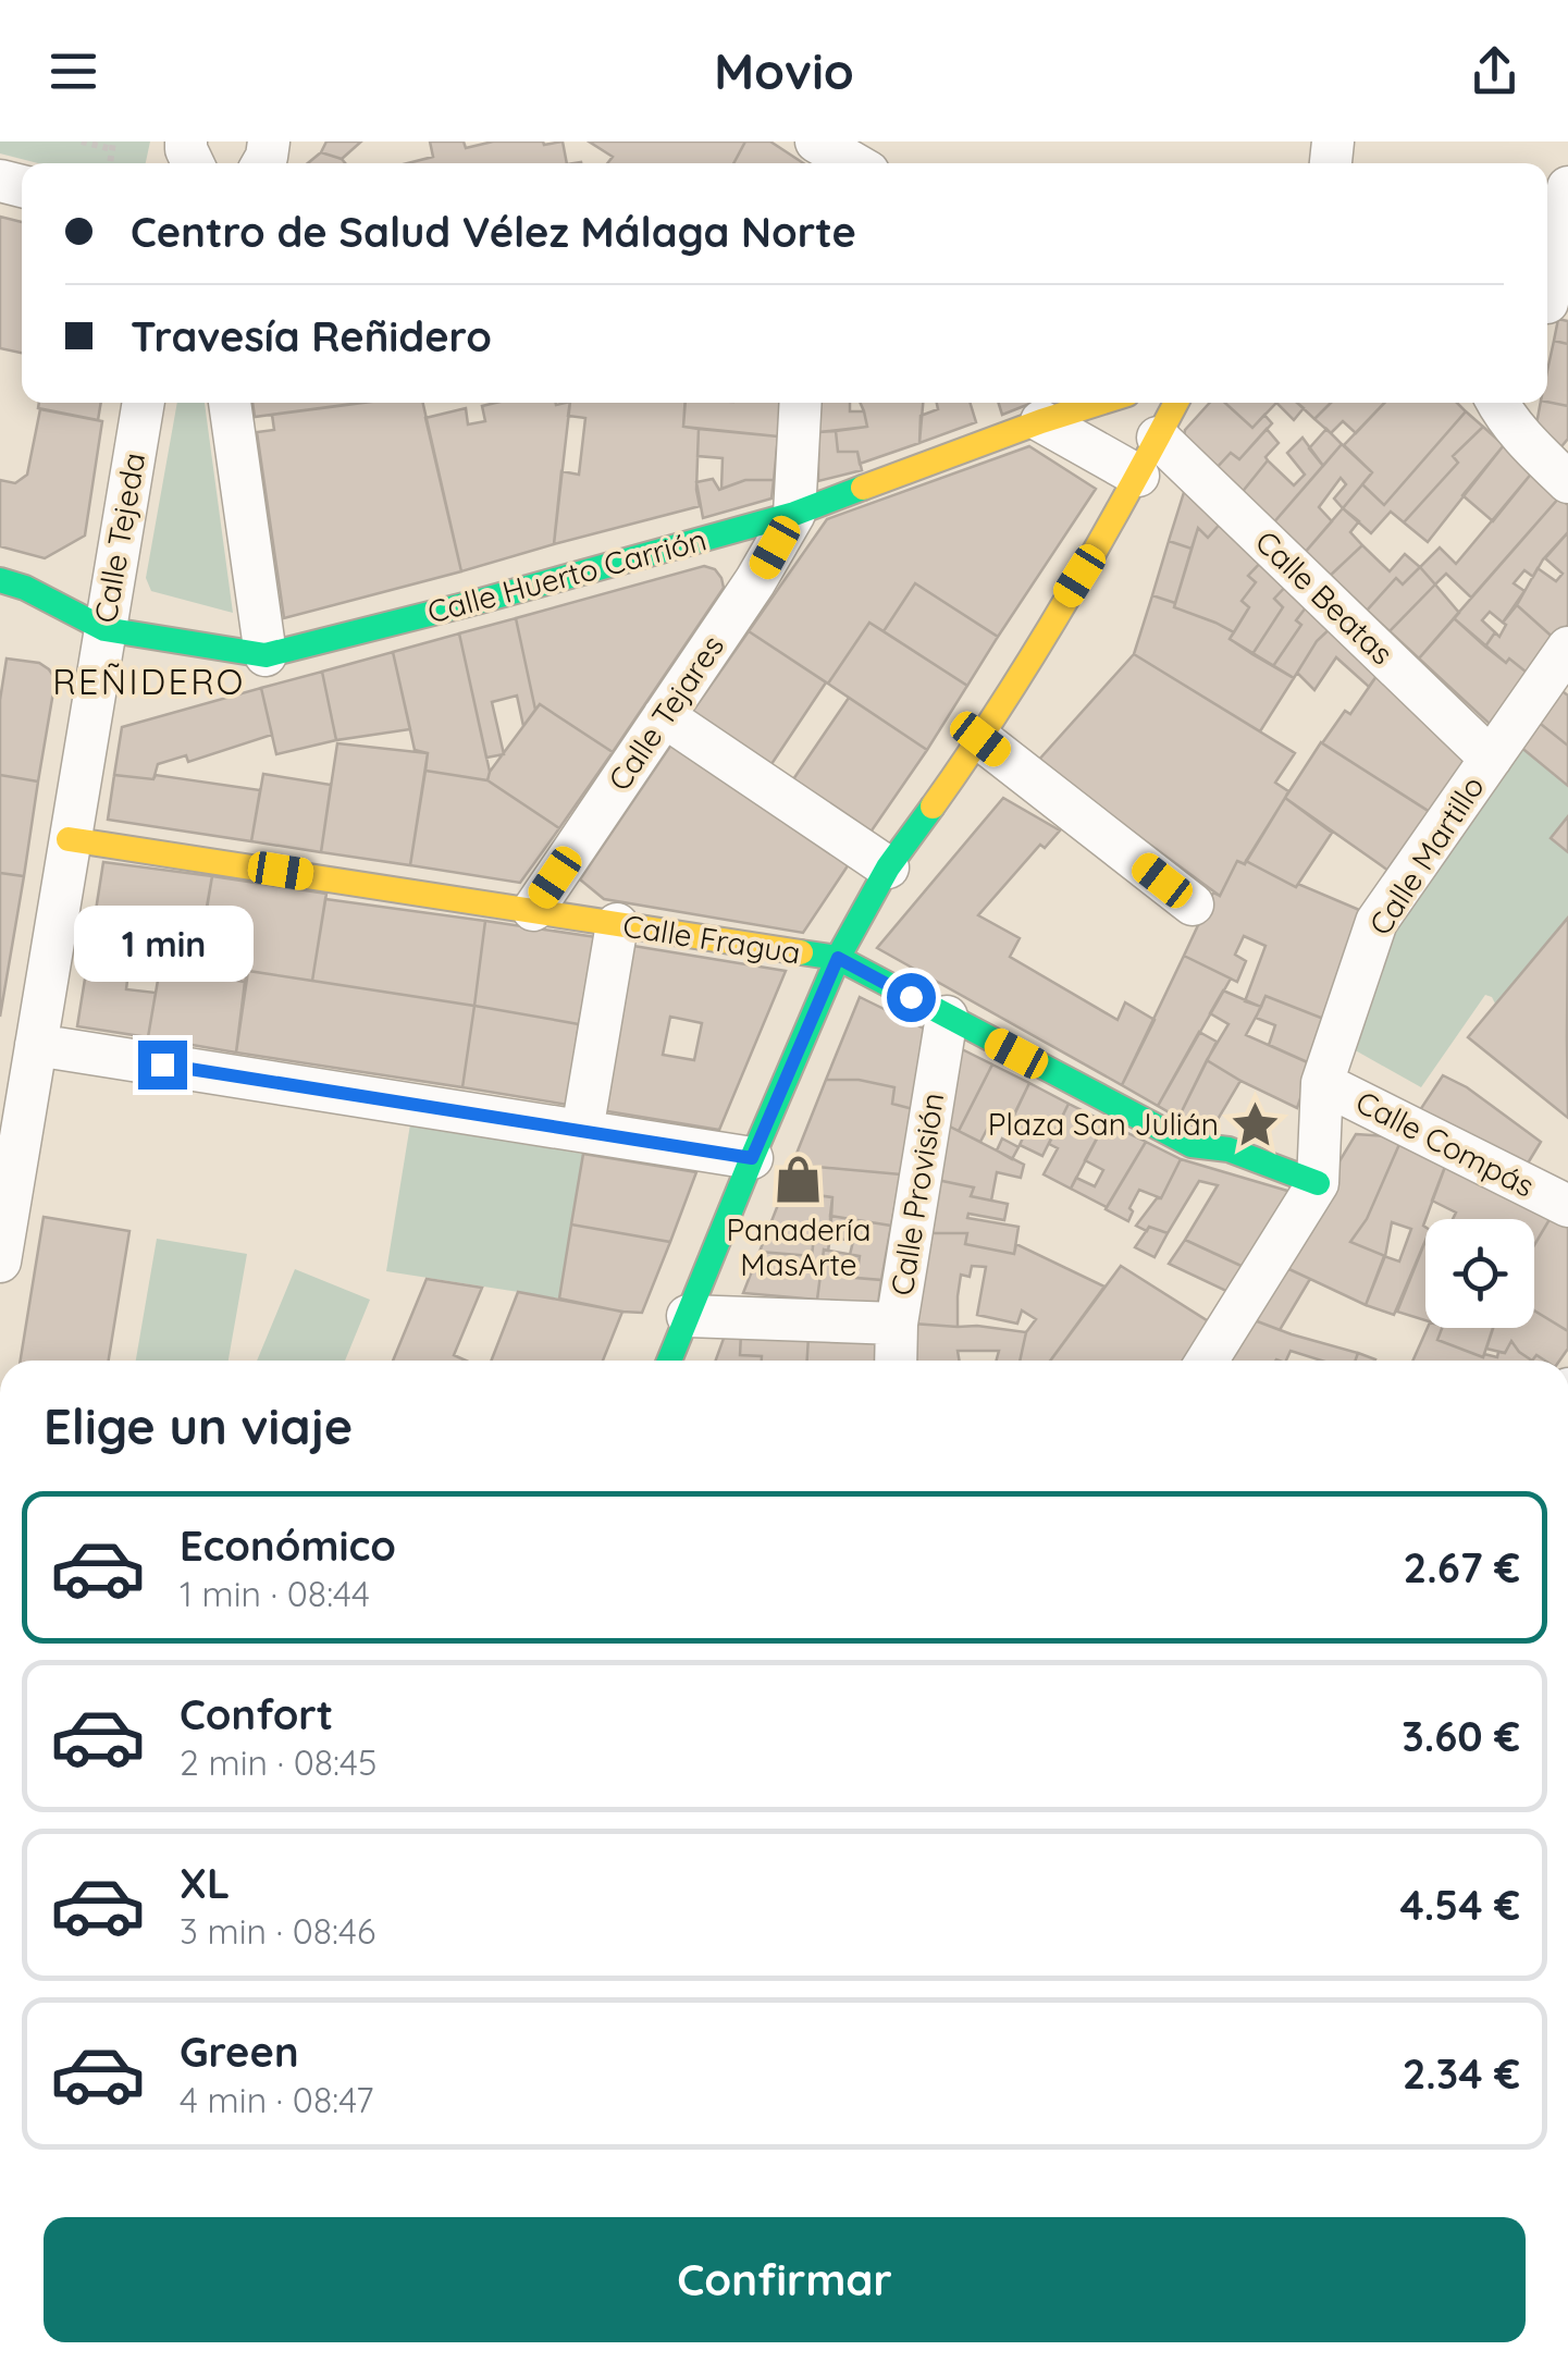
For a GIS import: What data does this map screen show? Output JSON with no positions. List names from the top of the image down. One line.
{"streets":{"street":["Calle Tejeda","Calle Huerto Carrión","Calle Beatas","Calle Tejares","Calle Martillo","Calle Fragua","Calle Compás","Calle Provisión"]},"crossings":[["Calle Tejeda","Calle Huerto Carrión"],["Calle Tejeda","Calle Fragua"],["Calle Huerto Carrión","Calle Tejares"],["Calle Beatas","Calle Martillo"],["Calle Tejares","Calle Fragua"],["Calle Martillo","Calle Compás"],["Calle Fragua","Calle Provisión"]],"districts":["REÑIDERO"],"places":{"place":["Plaza San Julián"],"shop":["Panadería MasArte"]},"page":{"header":"Movio","banner":["Centro de Salud Vélez Málaga Norte","Travesía Reñidero"],"bubble":"1 min","heading":"Elige un viaje","list":[{"name":"Económico","note":"1 min · 08:44","value":"2.67 €"},{"name":"Confort","note":"2 min · 08:45","value":"3.60 €"},{"name":"XL","note":"3 min · 08:46","value":"4.54 €"},{"name":"Green","note":"4 min · 08:47","value":"2.34 €"}],"buttons":"Confirmar"}}
